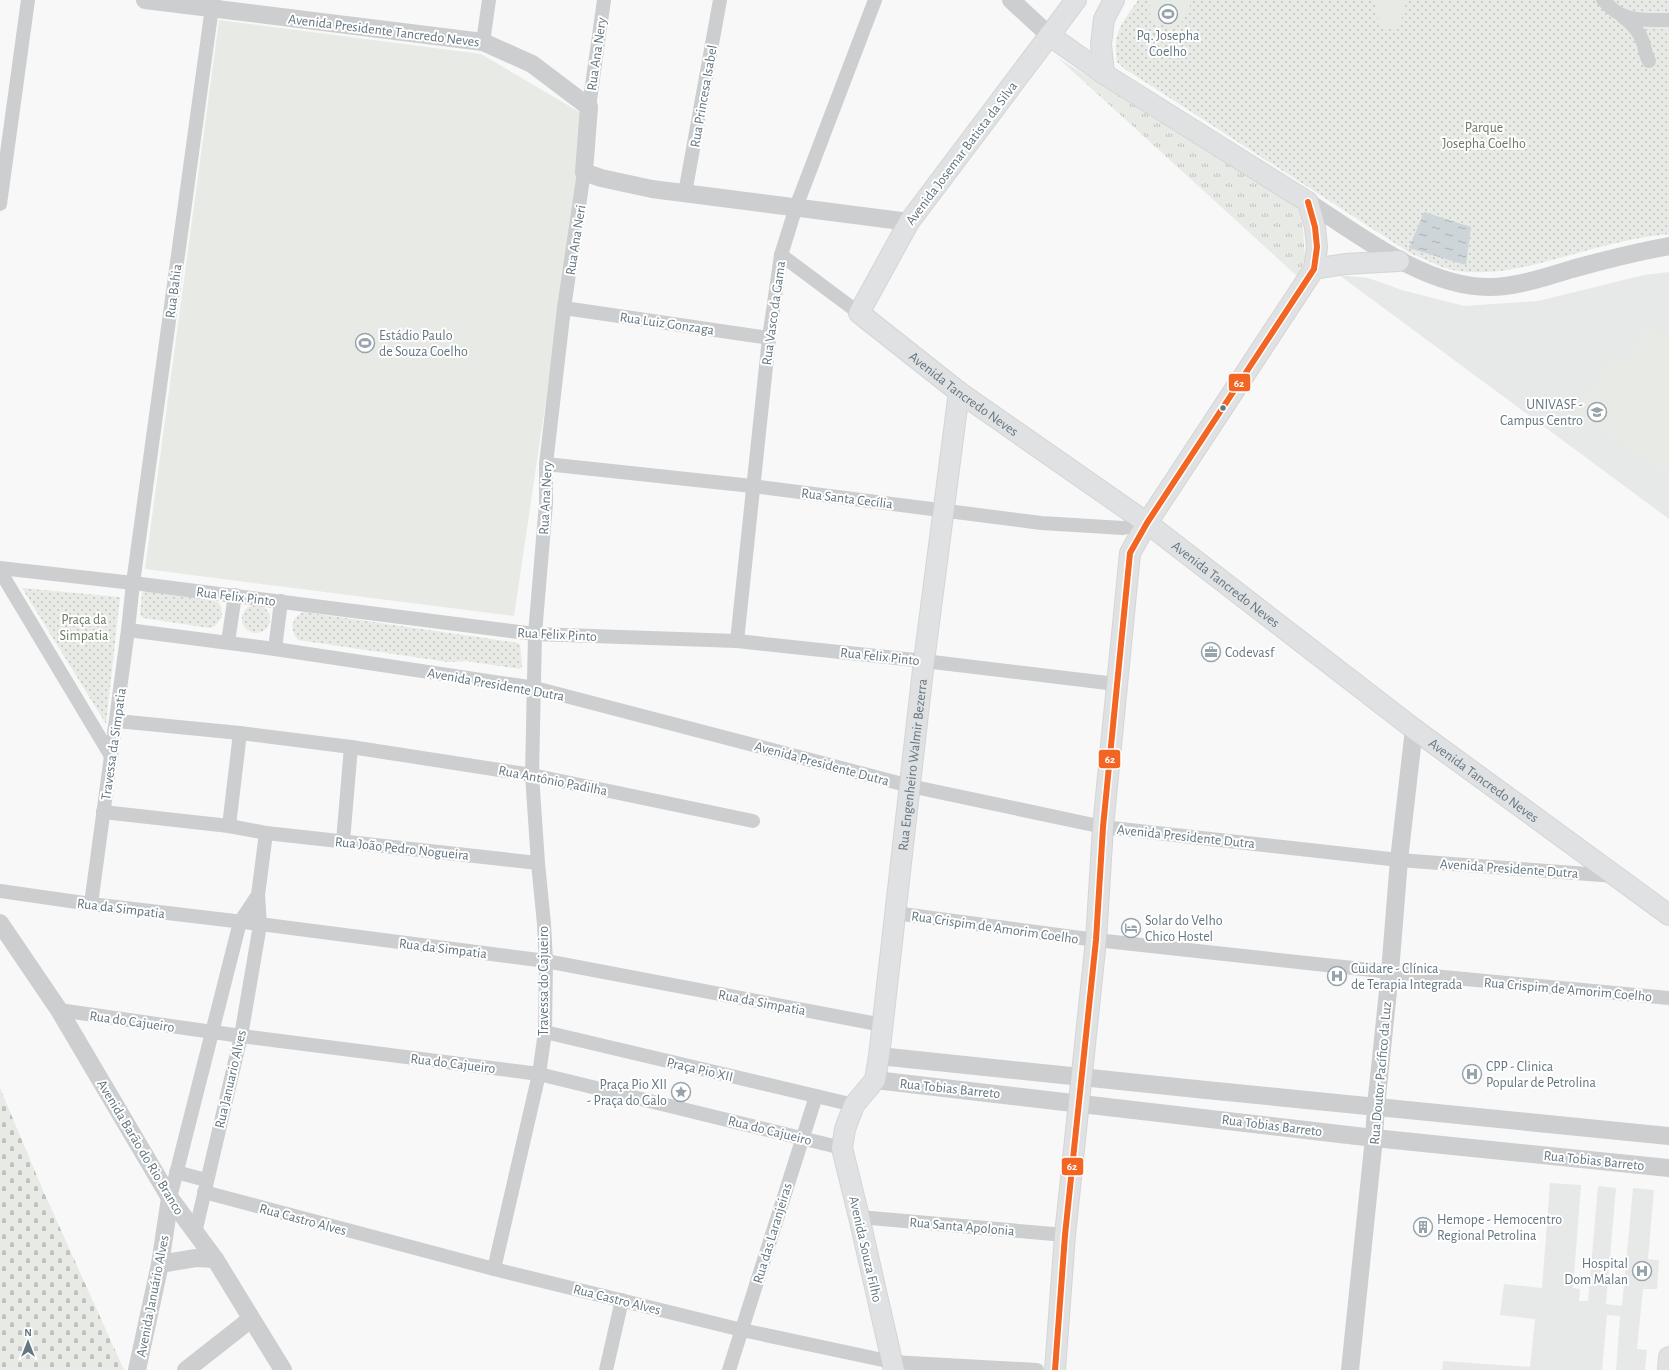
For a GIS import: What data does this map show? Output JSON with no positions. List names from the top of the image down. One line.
{"streets":{"main road":["Avenida Josemar Batista da Silva","Avenida Tancredo Neves","Rua Engenheiro Walmir Bezerra","Avenida Souza Filho"],"street":["Avenida Presidente Tancredo Neves","Rua Ana Nery","Rua Princesa Isabel","Rua Ana Neri","Rua Bahia","Rua Vasco da Gama","Rua Luiz Gonzaga","Rua Santa Cecília","Rua Felix Pinto","Avenida Presidente Dutra","Travessa da Simpatia","Rua Antônio Padilha","Rua João Pedro Nogueira","Rua da Simpatia","Rua Crispim de Amorim Coelho","Travessa do Cajueiro","Rua do Cajueiro","Praça Pio XII","Rua Doutor Pacífico da Luz","Rua Januario Alves","Rua Tobias Barreto","Avenida Barão do Rio Branco","Rua Castro Alves","Rua Santa Apolonia","Rua das Laranjeiras","Avenida Januário Alves"]},"crossings":[["Avenida Presidente Tancredo Neves","Rua Ana Nery"],["Avenida Presidente Tancredo Neves","Rua Bahia"],["Rua Ana Nery","Rua Ana Neri"],["Rua Ana Nery","Rua Luiz Gonzaga"],["Rua Ana Nery","Rua Santa Cecília"],["Rua Ana Nery","Rua Felix Pinto"],["Rua Ana Nery","Avenida Presidente Dutra"],["Rua Ana Nery","Travessa do Cajueiro"],["Avenida Josemar Batista da Silva","Avenida Tancredo Neves"],["Rua Ana Neri","Rua Luiz Gonzaga"],["Rua Bahia","Rua Felix Pinto"],["Rua Bahia","Travessa da Simpatia"],["Rua Vasco da Gama","Rua Luiz Gonzaga"],["Rua Vasco da Gama","Avenida Tancredo Neves"],["Rua Vasco da Gama","Rua Santa Cecília"],["Rua Vasco da Gama","Rua Felix Pinto"],["Avenida Tancredo Neves","Rua Santa Cecília"],["Avenida Tancredo Neves","Avenida Presidente Dutra"],["Avenida Tancredo Neves","Rua Engenheiro Walmir Bezerra"],["Avenida Tancredo Neves","Rua Doutor Pacífico da Luz"],["Rua Santa Cecília","Rua Engenheiro Walmir Bezerra"],["Rua Felix Pinto","Travessa da Simpatia"],["Rua Felix Pinto","Rua Engenheiro Walmir Bezerra"],["Avenida Presidente Dutra","Travessa da Simpatia"],["Avenida Presidente Dutra","Rua Engenheiro Walmir Bezerra"],["Avenida Presidente Dutra","Travessa do Cajueiro"],["Avenida Presidente Dutra","Rua Doutor Pacífico da Luz"],["Travessa da Simpatia","Rua Antônio Padilha"],["Travessa da Simpatia","Rua João Pedro Nogueira"],["Travessa da Simpatia","Rua da Simpatia"],["Rua Engenheiro Walmir Bezerra","Rua da Simpatia"],["Rua Engenheiro Walmir Bezerra","Rua Crispim de Amorim Coelho"],["Rua Engenheiro Walmir Bezerra","Rua Tobias Barreto"],["Rua Antônio Padilha","Travessa do Cajueiro"],["Rua João Pedro Nogueira","Travessa do Cajueiro"],["Rua da Simpatia","Travessa do Cajueiro"],["Rua da Simpatia","Rua Januario Alves"],["Rua Crispim de Amorim Coelho","Rua Doutor Pacífico da Luz"],["Travessa do Cajueiro","Rua do Cajueiro"],["Travessa do Cajueiro","Praça Pio XII"],["Travessa do Cajueiro","Rua Castro Alves"],["Rua do Cajueiro","Rua Januario Alves"],["Rua do Cajueiro","Avenida Barão do Rio Branco"],["Rua do Cajueiro","Rua das Laranjeiras"],["Rua do Cajueiro","Avenida Souza Filho"],["Praça Pio XII","Rua das Laranjeiras"],["Rua Doutor Pacífico da Luz","Rua Tobias Barreto"],["Rua Januario Alves","Avenida Barão do Rio Branco"],["Rua Januario Alves","Rua Castro Alves"],["Rua Januario Alves","Avenida Januário Alves"],["Avenida Barão do Rio Branco","Avenida Januário Alves"],["Rua Castro Alves","Rua das Laranjeiras"],["Rua Castro Alves","Avenida Souza Filho"],["Rua Santa Apolonia","Avenida Souza Filho"]],"parks":["Parque Josepha Coelho","Praça da Simpatia"],"places":{"sports":["Pq. Josepha Coelho","Estádio Paulo de Souza Coelho"],"school or university":["UNIVASF - Campus Centro"],"office":["Codevasf"],"hotel":["Solar do Velho Chico Hostel"],"hospital":["Cuidare - Clínica de Terapia Integrada","CPP - Clinica Popular de Petrolina","Hospital Dom Malan"],"place":["Praça Pio XII - Praça do Galo"],"building":["Hemope - Hemocentro Regional Petrolina"]},"lines":["transit line 62"],"north":"top"}
